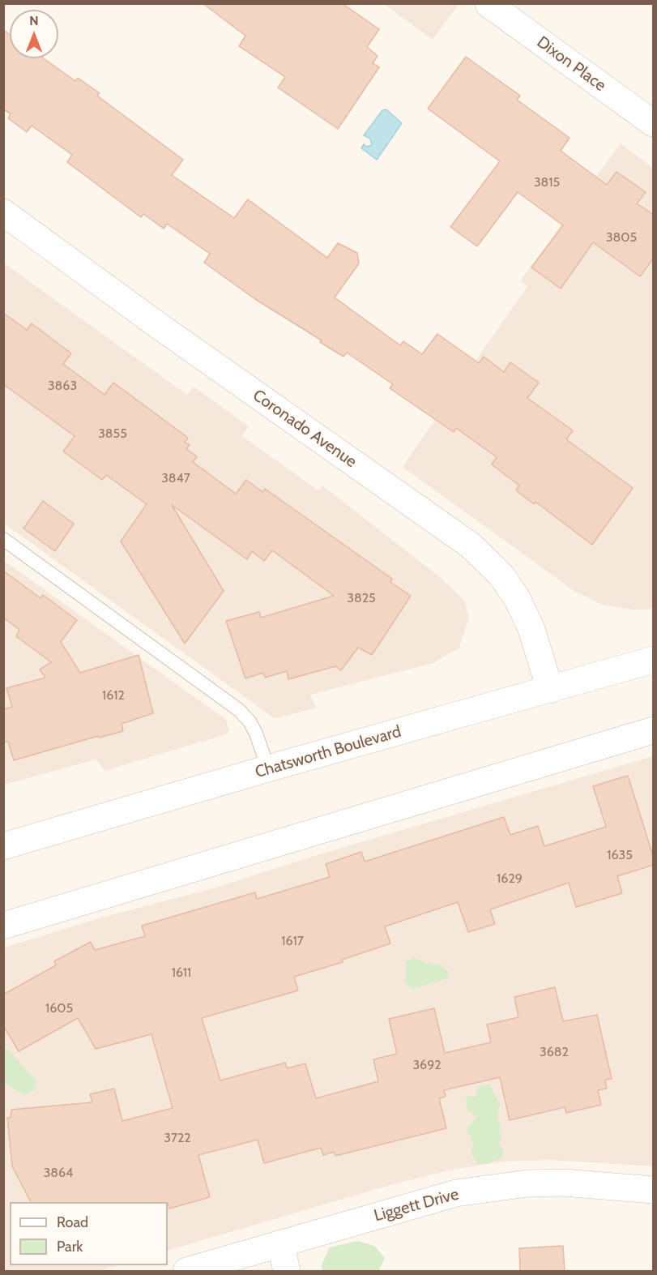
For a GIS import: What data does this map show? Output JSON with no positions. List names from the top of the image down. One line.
{"streets":{"street":["Dixon Place","Coronado Avenue","Chatsworth Boulevard","Liggett Drive"]},"crossings":[["Coronado Avenue","Chatsworth Boulevard"]],"house_numbers":["3815","3805","3863","3855","3847","3825","1612","1635","1629","1617","1611","1605","3682","3692","3722","3864"],"legend":["Road","Park"],"north":"top"}
